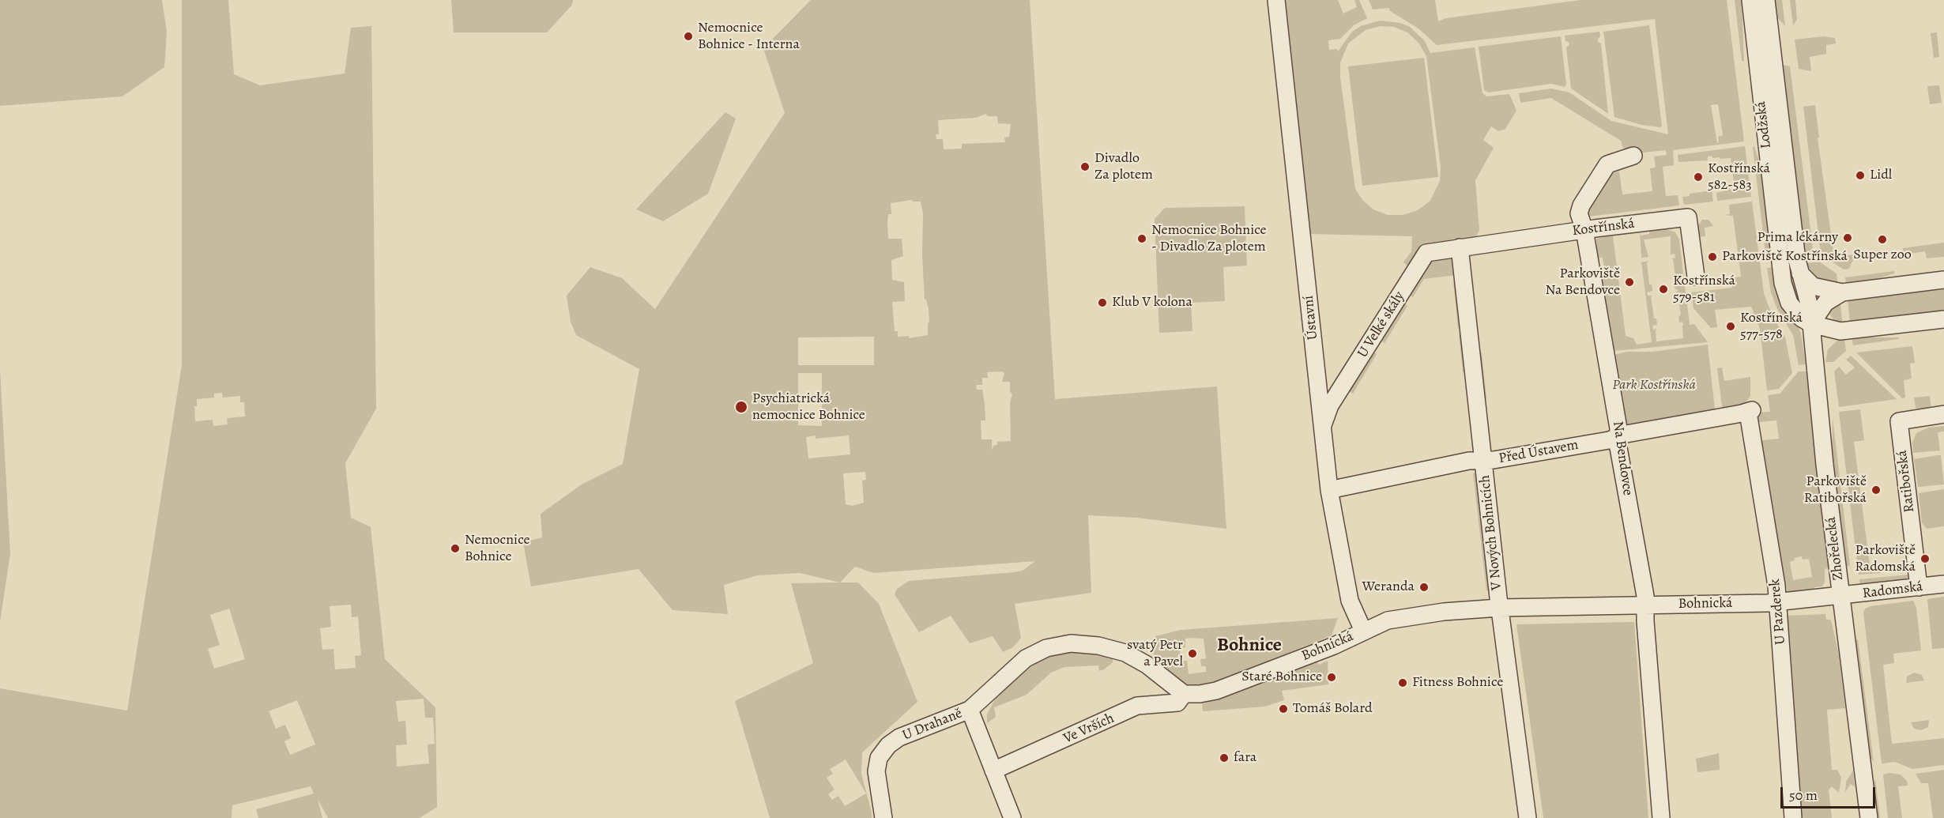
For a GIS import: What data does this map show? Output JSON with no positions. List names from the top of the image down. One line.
{"streets":{"street":["Lodžská","Kostřínská","Ústavní","U Velké skály","Před Ústavem","Na Bendovce","Ratibořská","V Nových Bohnicích","Zhořelecká","Radomská","Bohnická","U Pazderek","U Drahaně","Ve Vrších"]},"crossings":[["Lodžská","Zhořelecká"],["Kostřínská","U Velké skály"],["Kostřínská","Na Bendovce"],["Kostřínská","V Nových Bohnicích"],["Ústavní","U Velké skály"],["Ústavní","Před Ústavem"],["Ústavní","Bohnická"],["U Velké skály","V Nových Bohnicích"],["Před Ústavem","Na Bendovce"],["Před Ústavem","V Nových Bohnicích"],["Před Ústavem","U Pazderek"],["Na Bendovce","Bohnická"],["Ratibořská","Radomská"],["V Nových Bohnicích","Bohnická"],["Zhořelecká","Radomská"],["Zhořelecká","Bohnická"],["Radomská","Bohnická"],["Bohnická","U Pazderek"],["Bohnická","Ve Vrších"]],"districts":["Bohnice"],"parks":["Park Kostřínská"],"places":["Nemocnice Bohnice - Interna","Divadlo Za plotem","Lidl","Kostřínská 582-583","Prima lékárny","Nemocnice Bohnice - Divadlo Za plotem","Super zoo","Parkoviště Kostřínská","Parkoviště Na Bendovce","Kostřínská 579-581","Klub V kolona","Kostřínská 577-578","Psychiatrická nemocnice Bohnice","Parkoviště Ratibořská","Nemocnice Bohnice","Parkoviště Radomská","Weranda","svatý Petr a Pavel","Staré Bohnice","Fitness Bohnice","Tomáš Bolard","fara"],"scale_bar":"50 m"}
